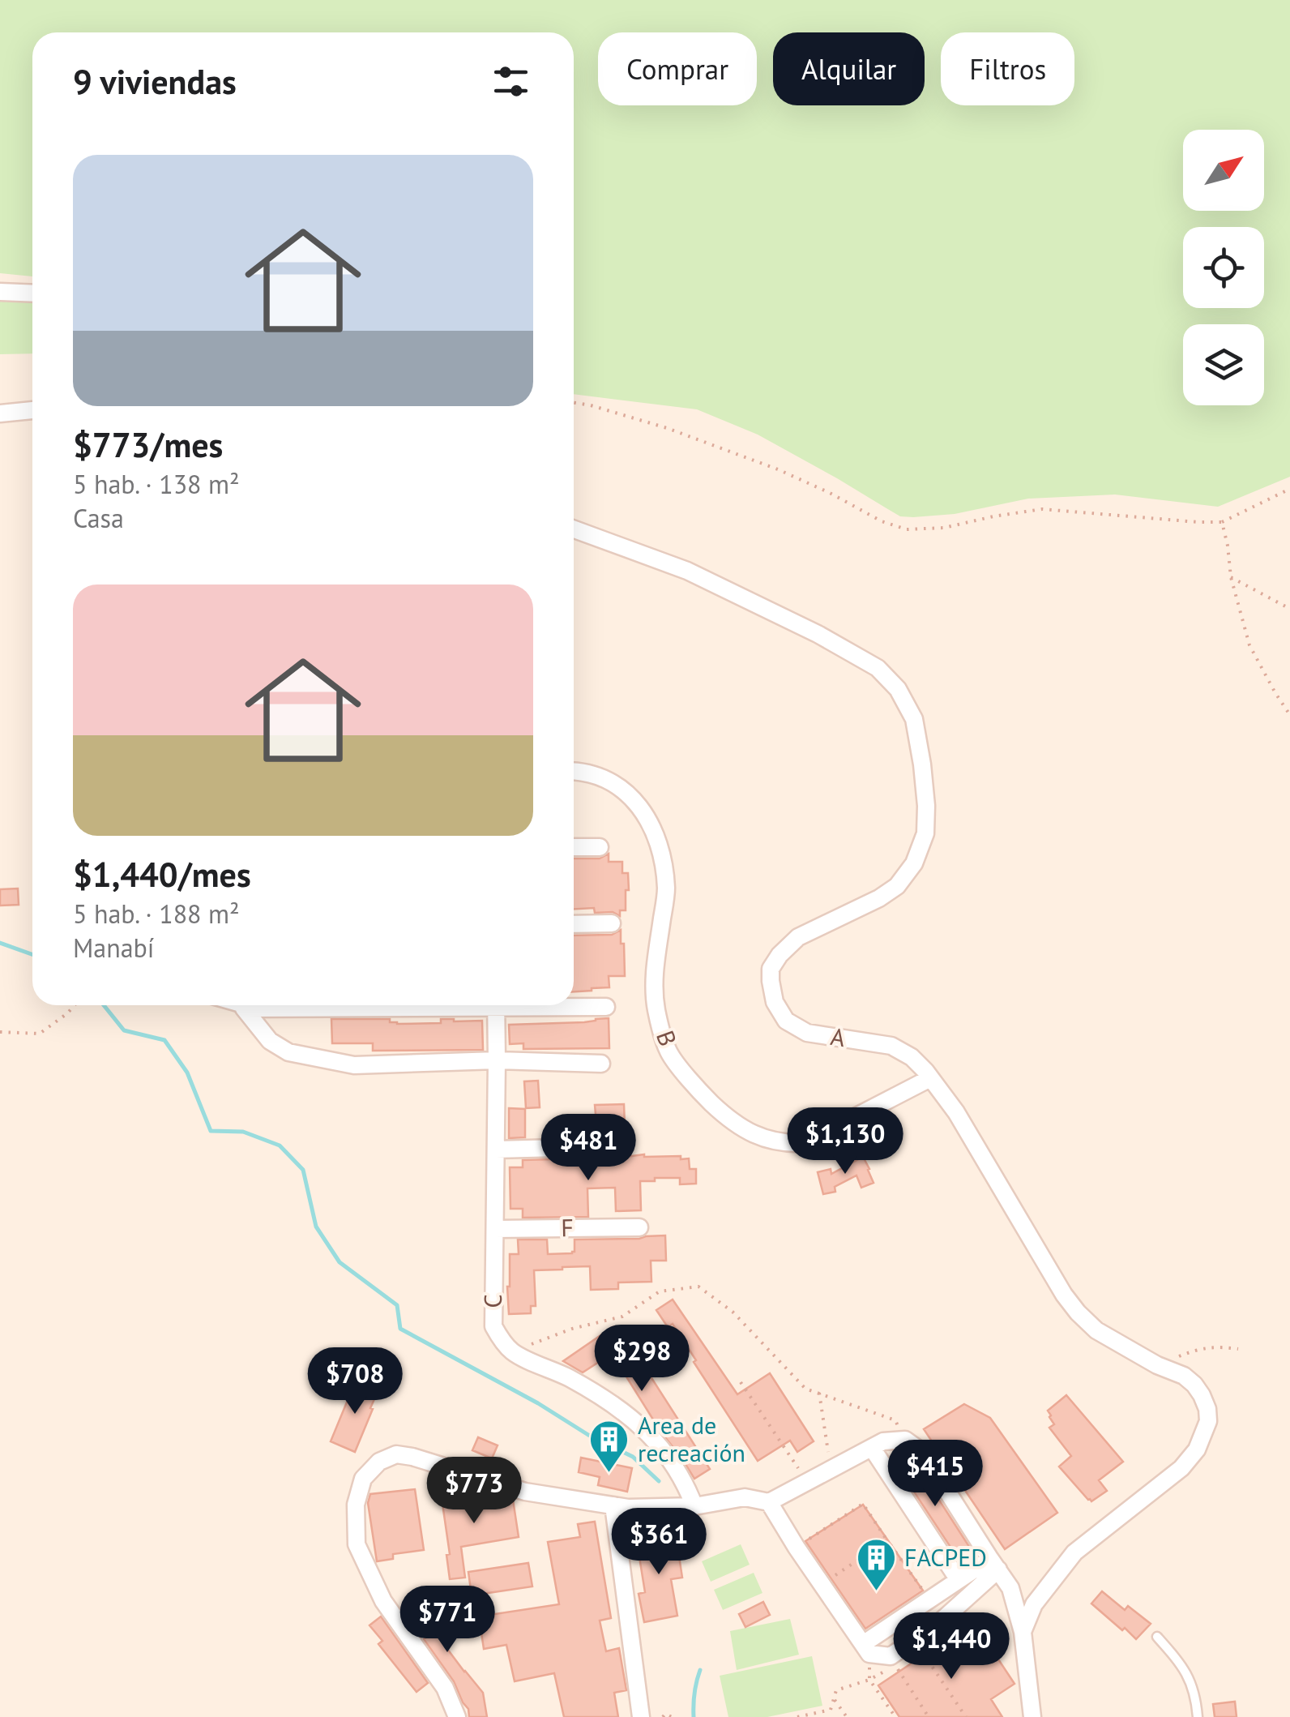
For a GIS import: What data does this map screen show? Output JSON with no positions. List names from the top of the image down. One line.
{"streets":{"street":["A","B","F","C"]},"crossings":[["A","B"],["F","C"]],"places":{"building":["Area de recreación","FACPED"]},"north":"top right","page":{"chip":["Comprar","Alquilar","Filtros"],"heading":"9 viviendas","list":[{"name":"$773/mes","note":"5 hab. · 138 m² · Casa"},{"name":"$1,440/mes","note":"5 hab. · 188 m² · Manabí"}],"price":["$1,130","$481","$298","$708","$415","$773","$361","$771","$1,440"]}}
